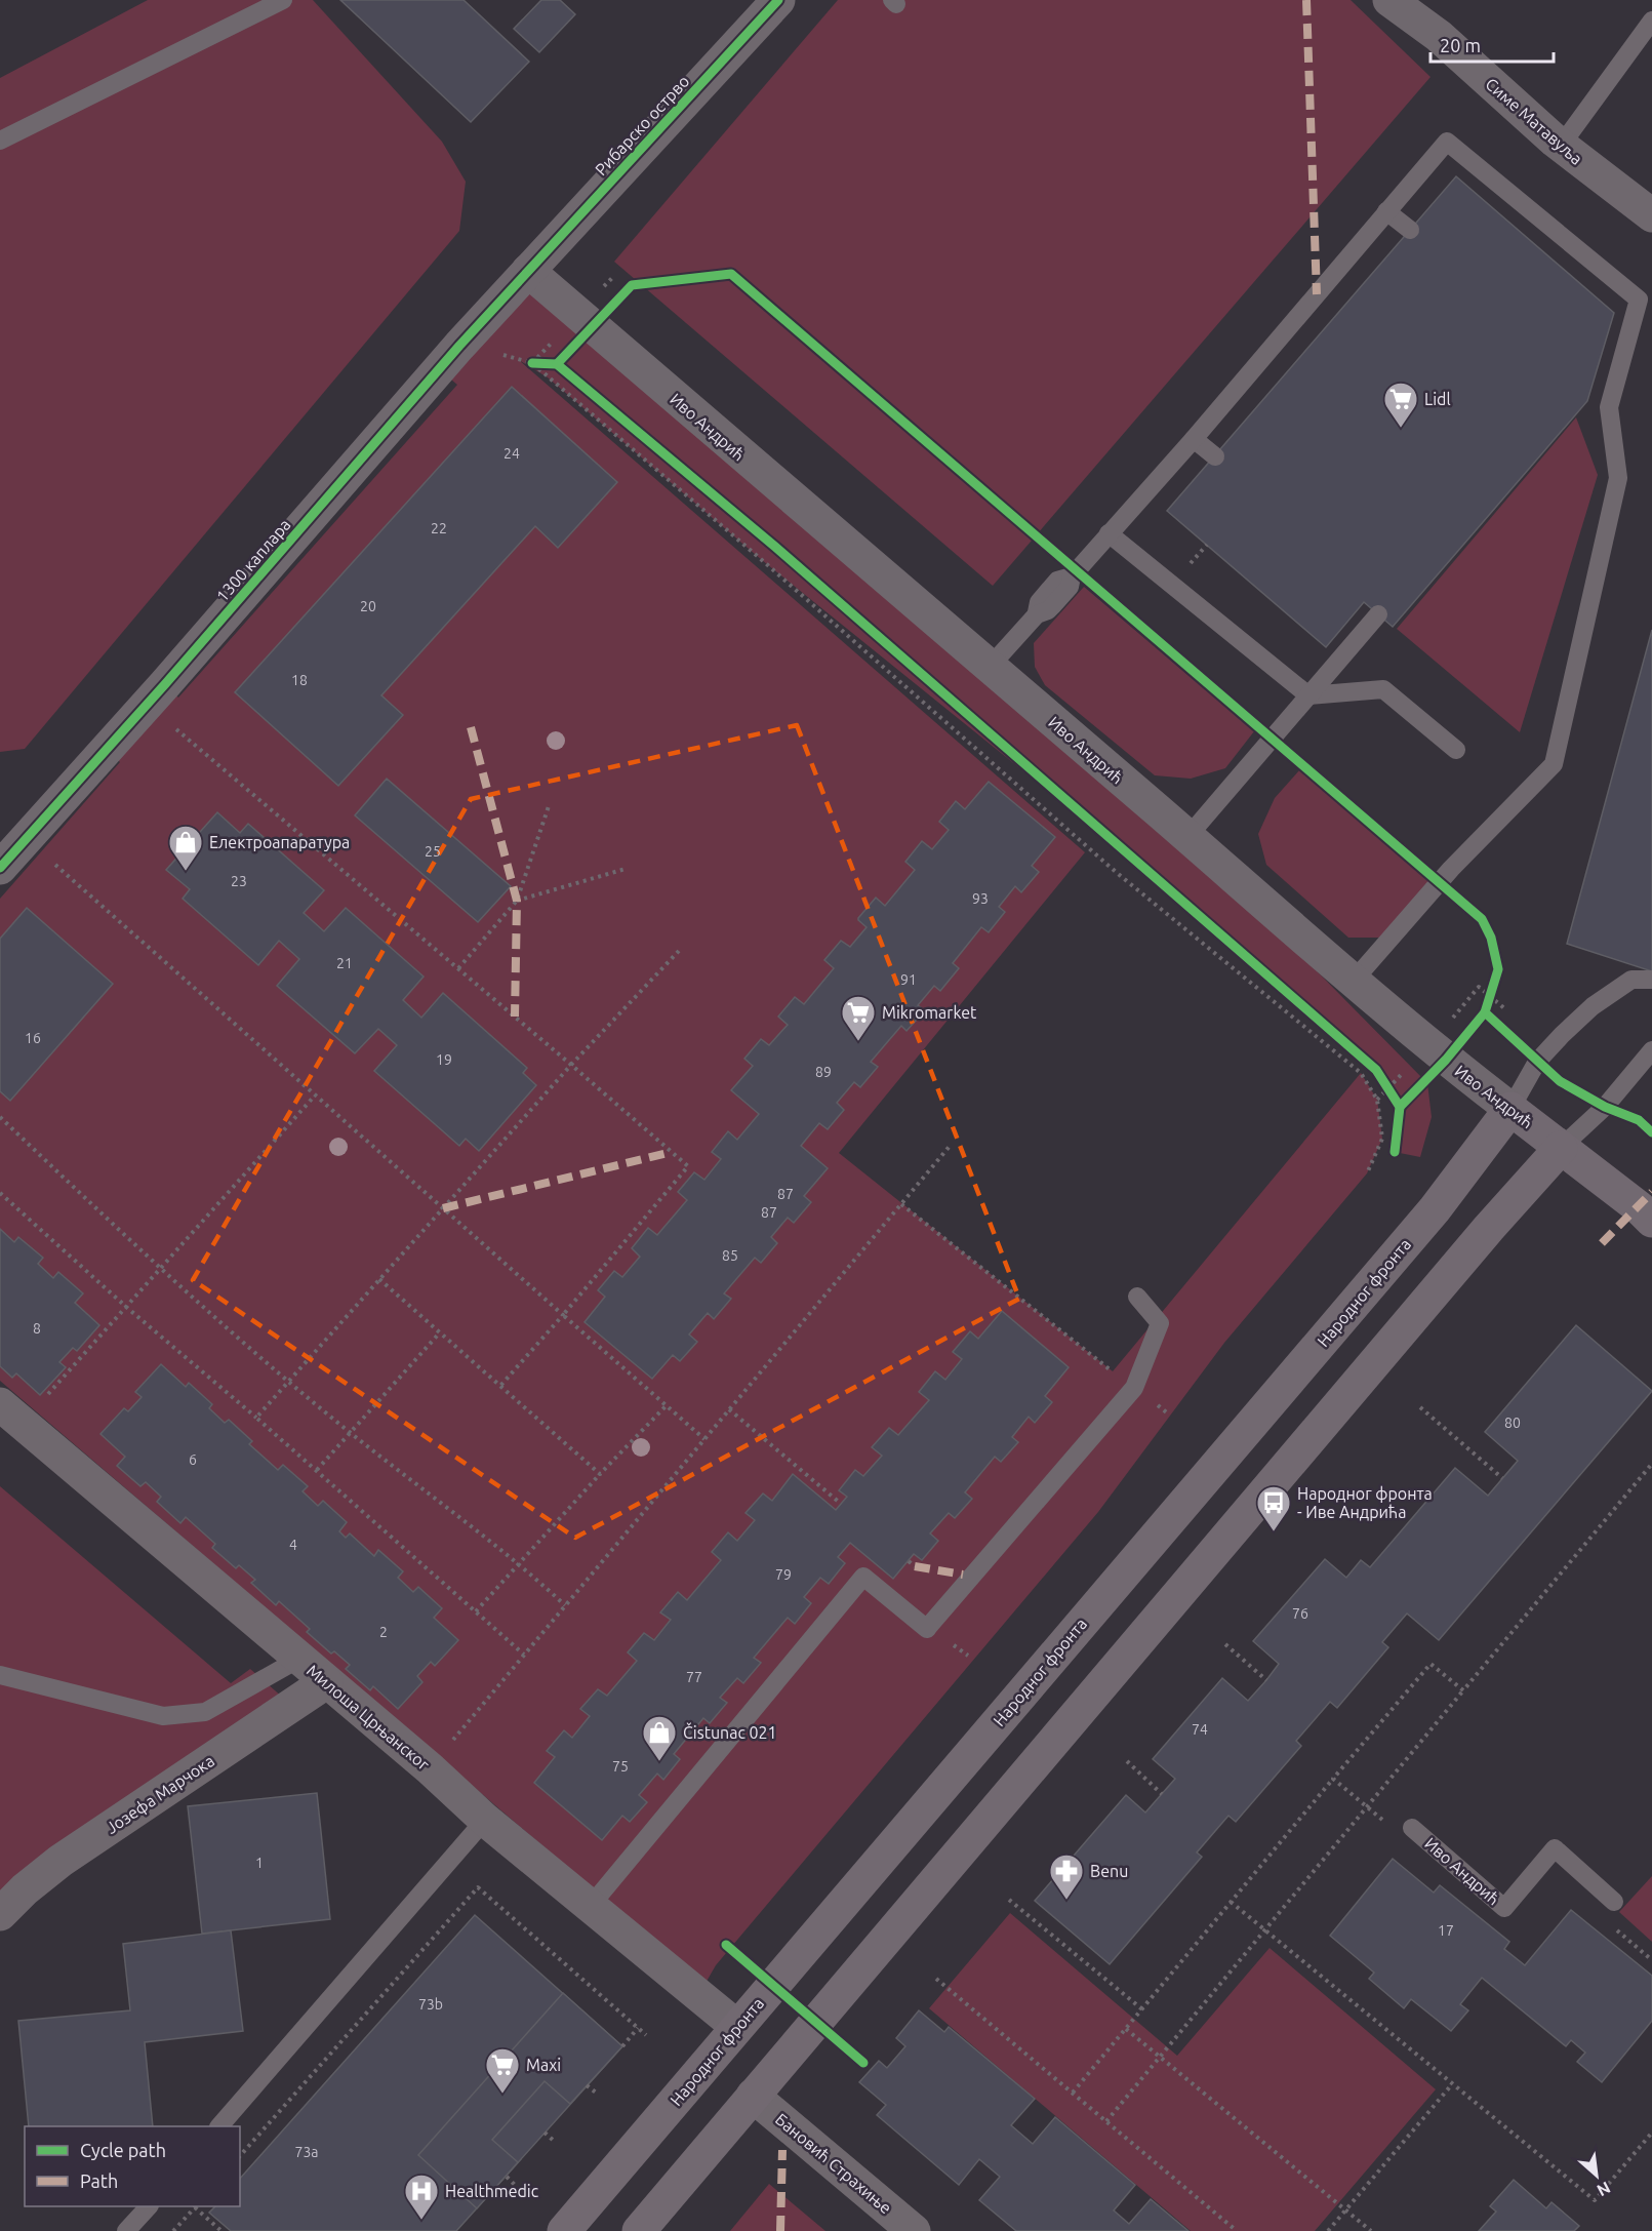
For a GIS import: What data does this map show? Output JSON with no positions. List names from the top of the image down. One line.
{"streets":{"street":["Симе Матавуља","Рибарско острво","Иво Андрић","1300 каплара","Народног фронта","Милоша Црњанског","Јозефа Марчока","Бановић Страхиње"]},"crossings":[["Рибарско острво","Иво Андрић"],["Рибарско острво","1300 каплара"],["Иво Андрић","1300 каплара"],["Иво Андрић","Народног фронта"],["Народног фронта","Милоша Црњанског"],["Милоша Црњанског","Јозефа Марчока"]],"places":{"supermarket":["Lidl","Mikromarket","Maxi"],"shop":["Електроапаратура","Čistunac 021"],"bus stop":["Народног фронта - Иве Андрића"],"pharmacy":["Benu"],"hospital":["Healthmedic"]},"house_numbers":["24","22","20","18","25","23","93","21","91","16","19","89","87","87","85","8","80","6","4","79","76","2","77","74","75","1","17","73b","73a"],"legend":["Cycle path","Path"],"scale_bar":"20 m","north":"bottom right"}
